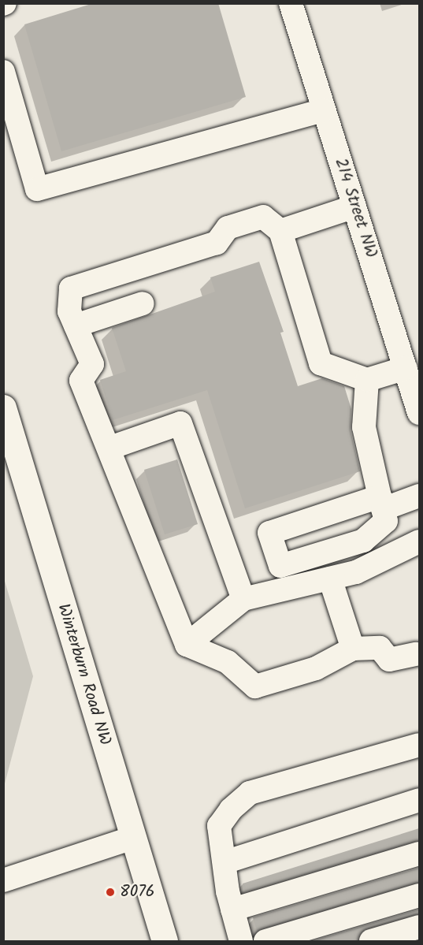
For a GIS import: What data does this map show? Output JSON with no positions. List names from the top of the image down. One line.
{"streets":{"main road":["Winterburn Road NW"],"street":["214 Street NW"]},"places":["8076"]}
